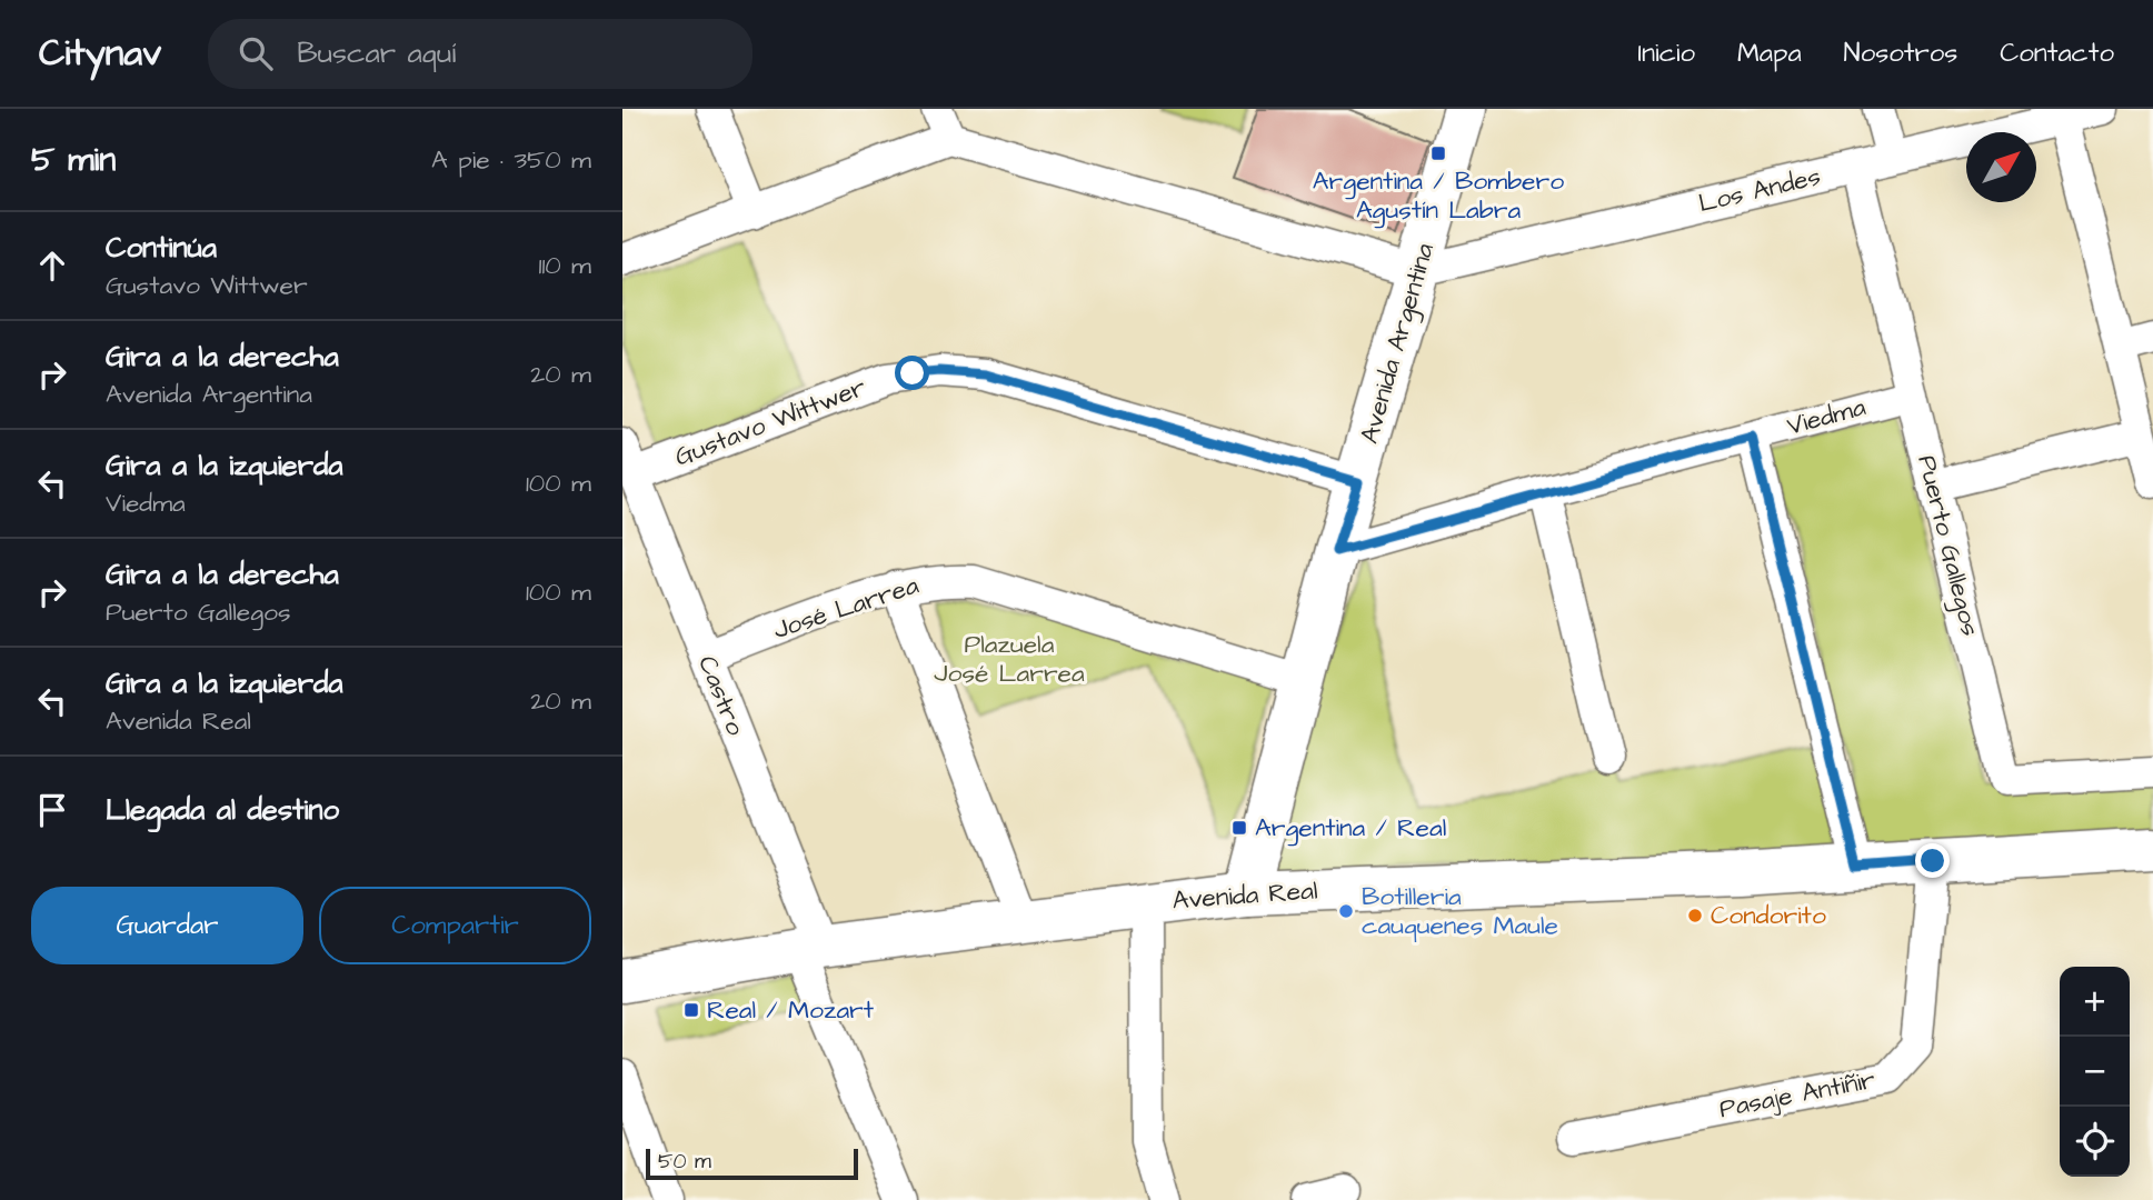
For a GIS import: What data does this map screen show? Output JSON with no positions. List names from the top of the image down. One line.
{"streets":{"main road":["Avenida Argentina","Avenida Real"],"street":["Los Andes","Viedma","Gustavo Wittwer","Puerto Gallegos","José Larrea","Castro","Pasaje Antiñir"]},"crossings":[["Los Andes","Avenida Argentina"],["Los Andes","Puerto Gallegos"],["Avenida Argentina","Viedma"],["Avenida Argentina","Gustavo Wittwer"],["Avenida Argentina","José Larrea"],["Avenida Argentina","Avenida Real"],["Viedma","Puerto Gallegos"],["Gustavo Wittwer","Castro"],["José Larrea","Castro"],["Castro","Avenida Real"],["Avenida Real","Pasaje Antiñir"]],"parks":["Plazuela José Larrea"],"places":{"transit":["Argentina / Bombero Agustín Labra","Argentina / Real","Real / Mozart"],"other":["Botilleria cauquenes Maule","Condorito"]},"scale_bar":"50 m","north":"top right","page":{"header":"Citynav","search":"Buscar aquí","nav":["Inicio","Mapa","Nosotros","Contacto"],"heading":["5 min","A pie · 350 m"],"list":[["Continúa","Gustavo Wittwer","110 m"],["Gira a la derecha","Avenida Argentina","20 m"],["Gira a la izquierda","Viedma","100 m"],["Gira a la derecha","Puerto Gallegos","100 m"],["Gira a la izquierda","Avenida Real","20 m"],"Llegada al destino"],"buttons":["Guardar","Compartir"],"map_buttons":["+","−"],"scale":"50 m"}}
